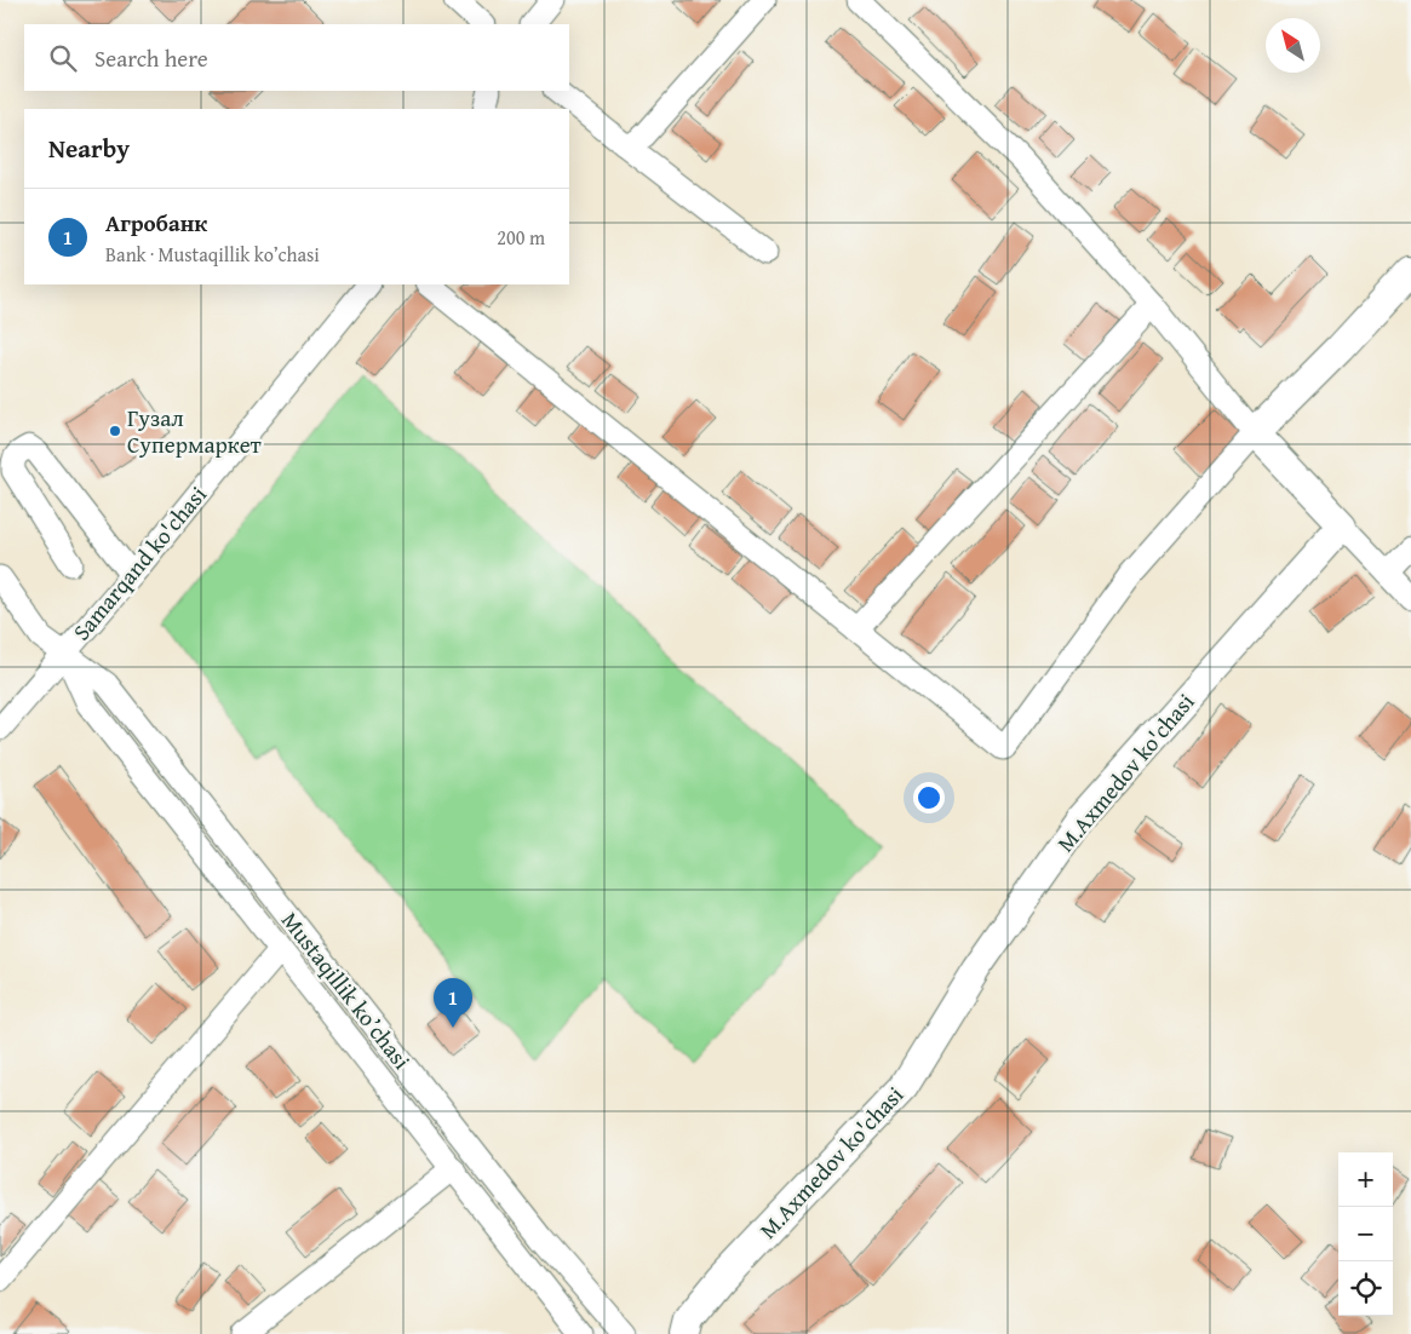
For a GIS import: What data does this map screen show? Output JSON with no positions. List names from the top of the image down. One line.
{"streets":{"main road":["M.Axmedov ko'chasi"],"street":["Samarqand ko'chasi","Mustaqillik ko’chasi"]},"crossings":[["Samarqand ko'chasi","Mustaqillik ko’chasi"]],"places":["Гузал Супермаркет"],"north":"top left","page":{"search":"Search here","heading":"Nearby","list":[{"mark":"1","name":"Агробанк","note":"Bank · Mustaqillik ko’chasi","value":"200 m"}],"pins":"1","map_buttons":["+","−"]}}
